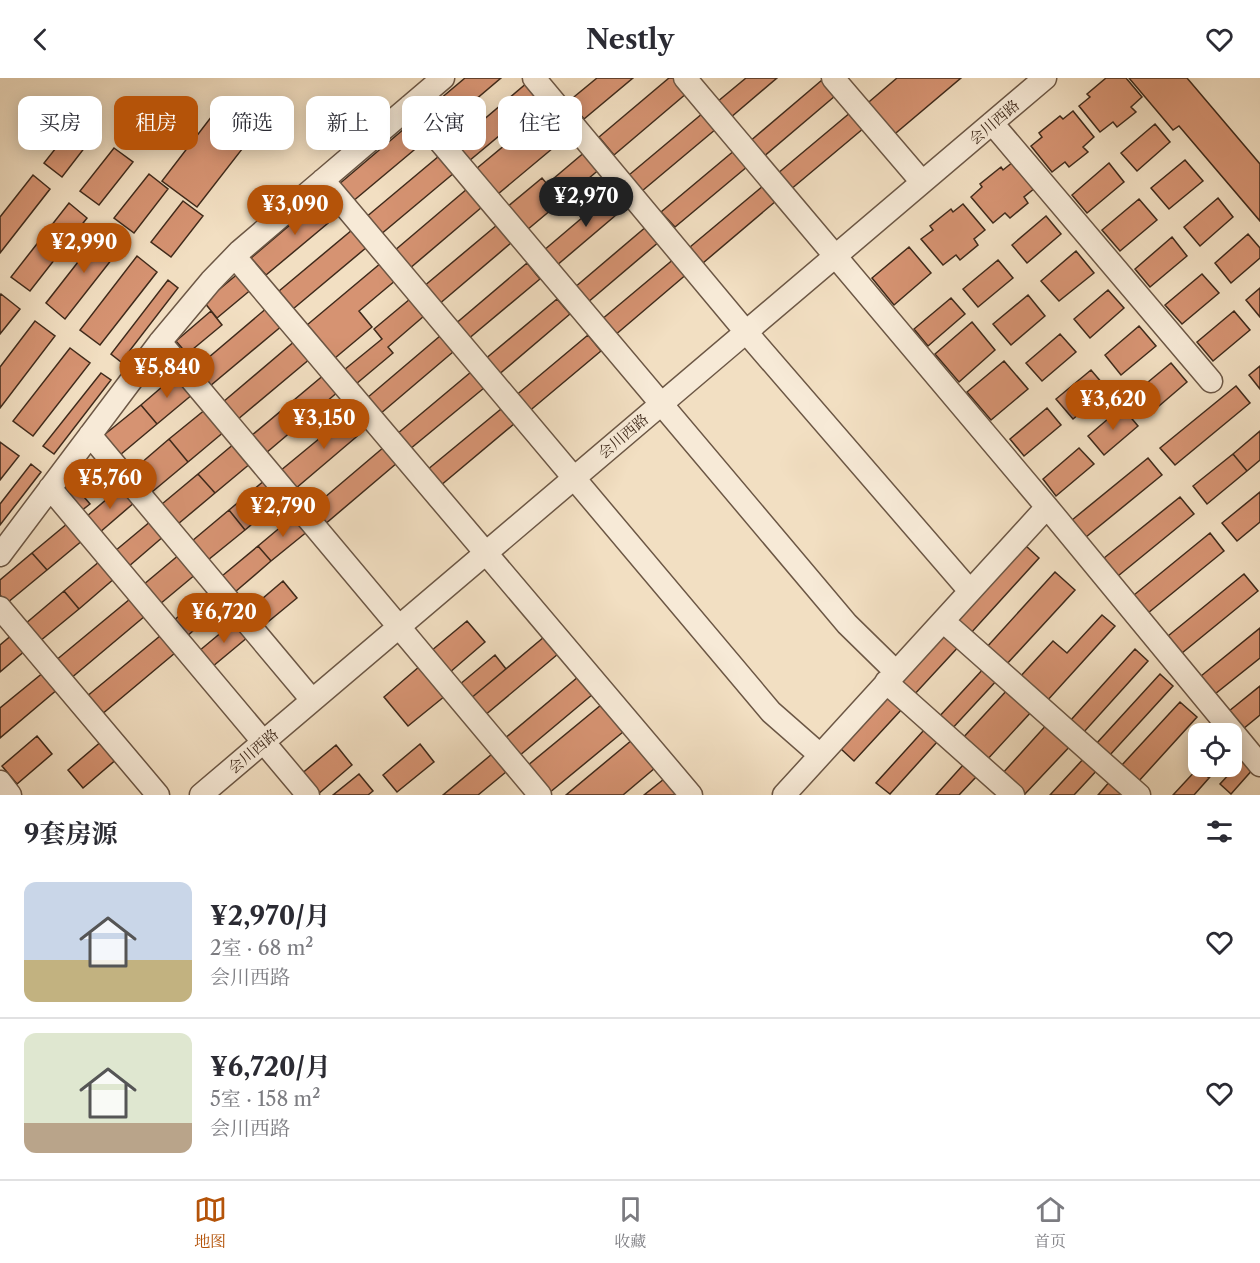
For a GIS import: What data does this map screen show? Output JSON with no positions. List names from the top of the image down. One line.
{"streets":{"street":["会川西路"]},"page":{"header":"Nestly","chip":["买房","租房","筛选","新上","公寓","住宅"],"price":["¥2,970","¥3,090","¥2,990","¥5,840","¥3,620","¥3,150","¥5,760","¥2,790","¥6,720"],"heading":"9套房源","list":[{"name":"¥2,970/月","note":"2室 · 68 m² · 会川西路"},{"name":"¥6,720/月","note":"5室 · 158 m² · 会川西路"}],"tabs":["地图","收藏","首页"]}}
